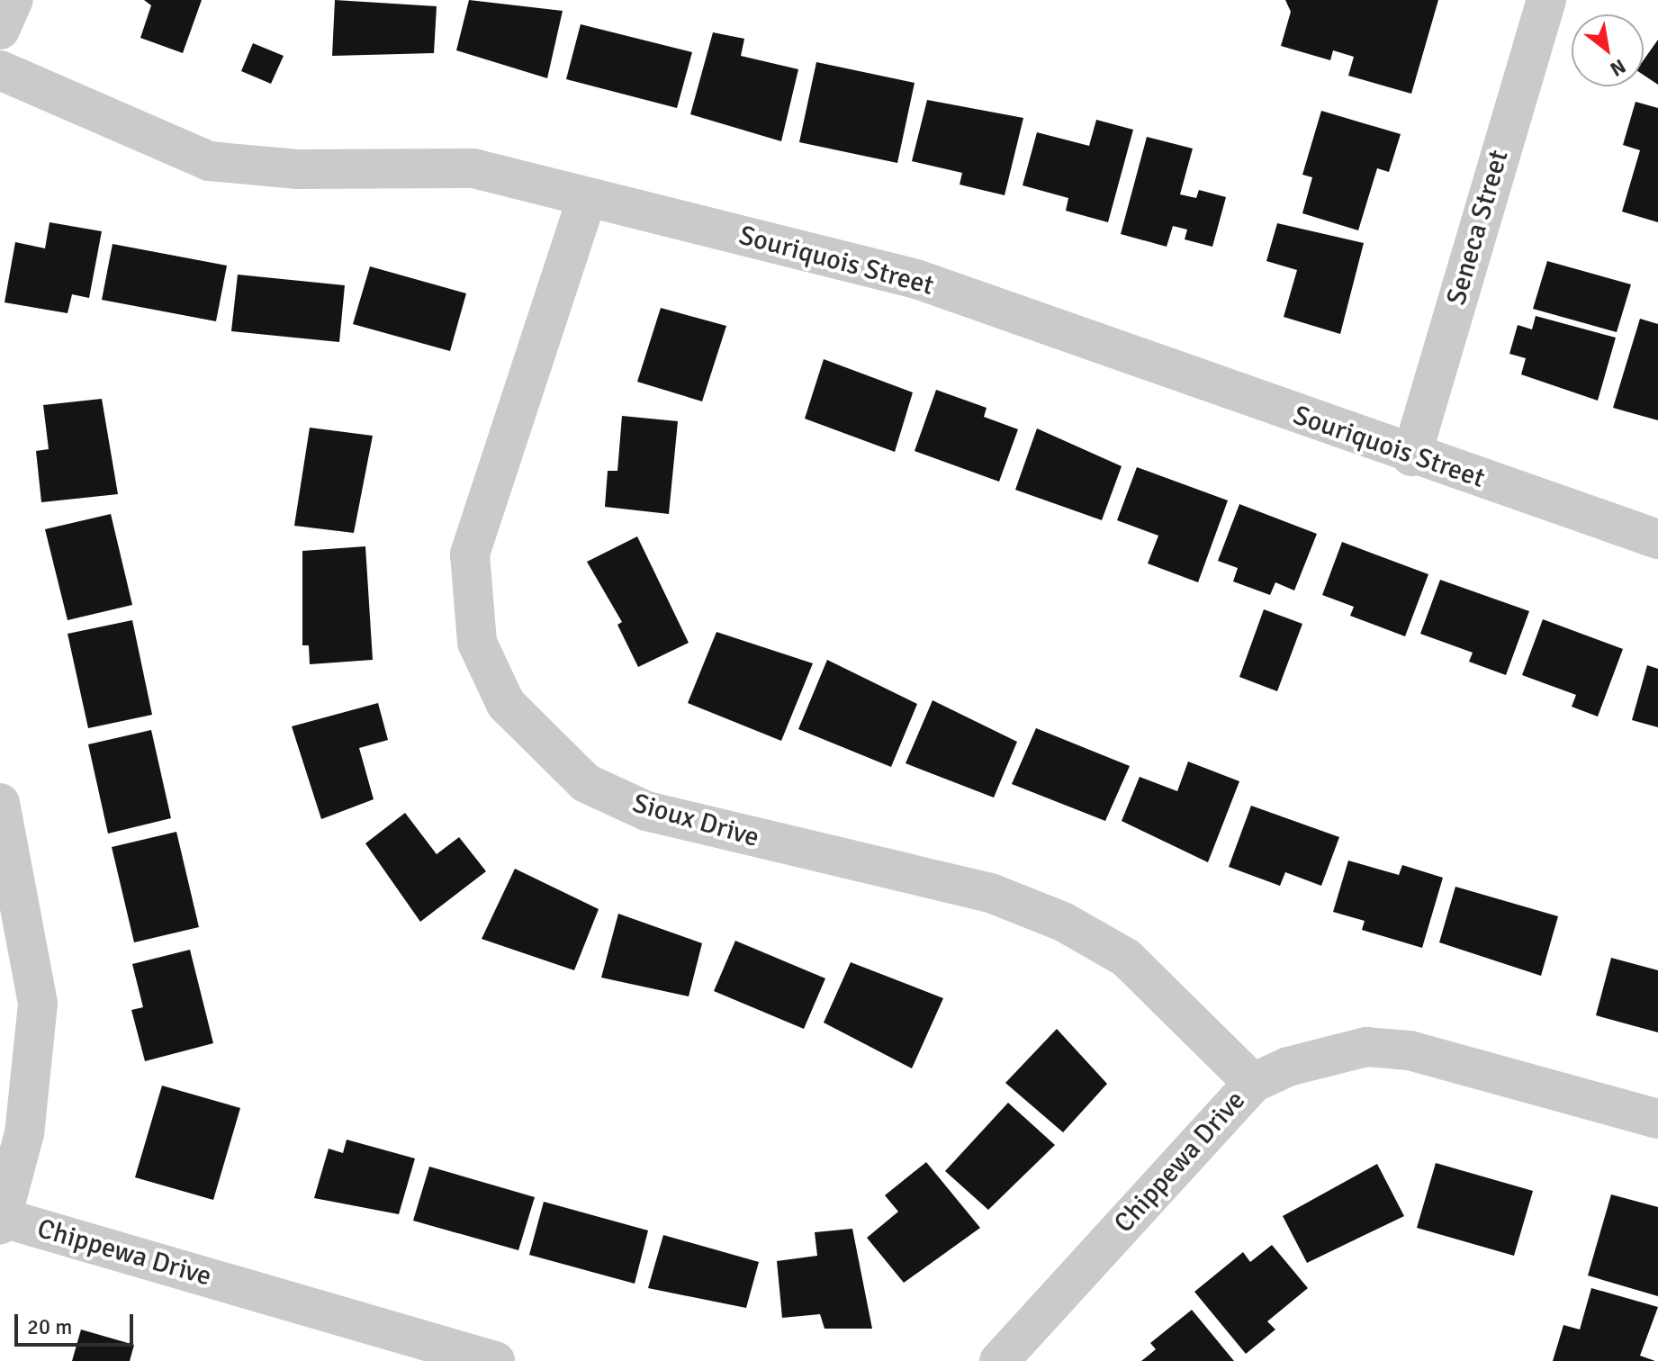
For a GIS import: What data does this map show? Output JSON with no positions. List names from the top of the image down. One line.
{"streets":{"street":["Seneca Street","Souriquois Street","Sioux Drive","Chippewa Drive"]},"crossings":[["Seneca Street","Souriquois Street"],["Souriquois Street","Sioux Drive"],["Sioux Drive","Chippewa Drive"]],"scale_bar":"20 m","north":"bottom right"}
